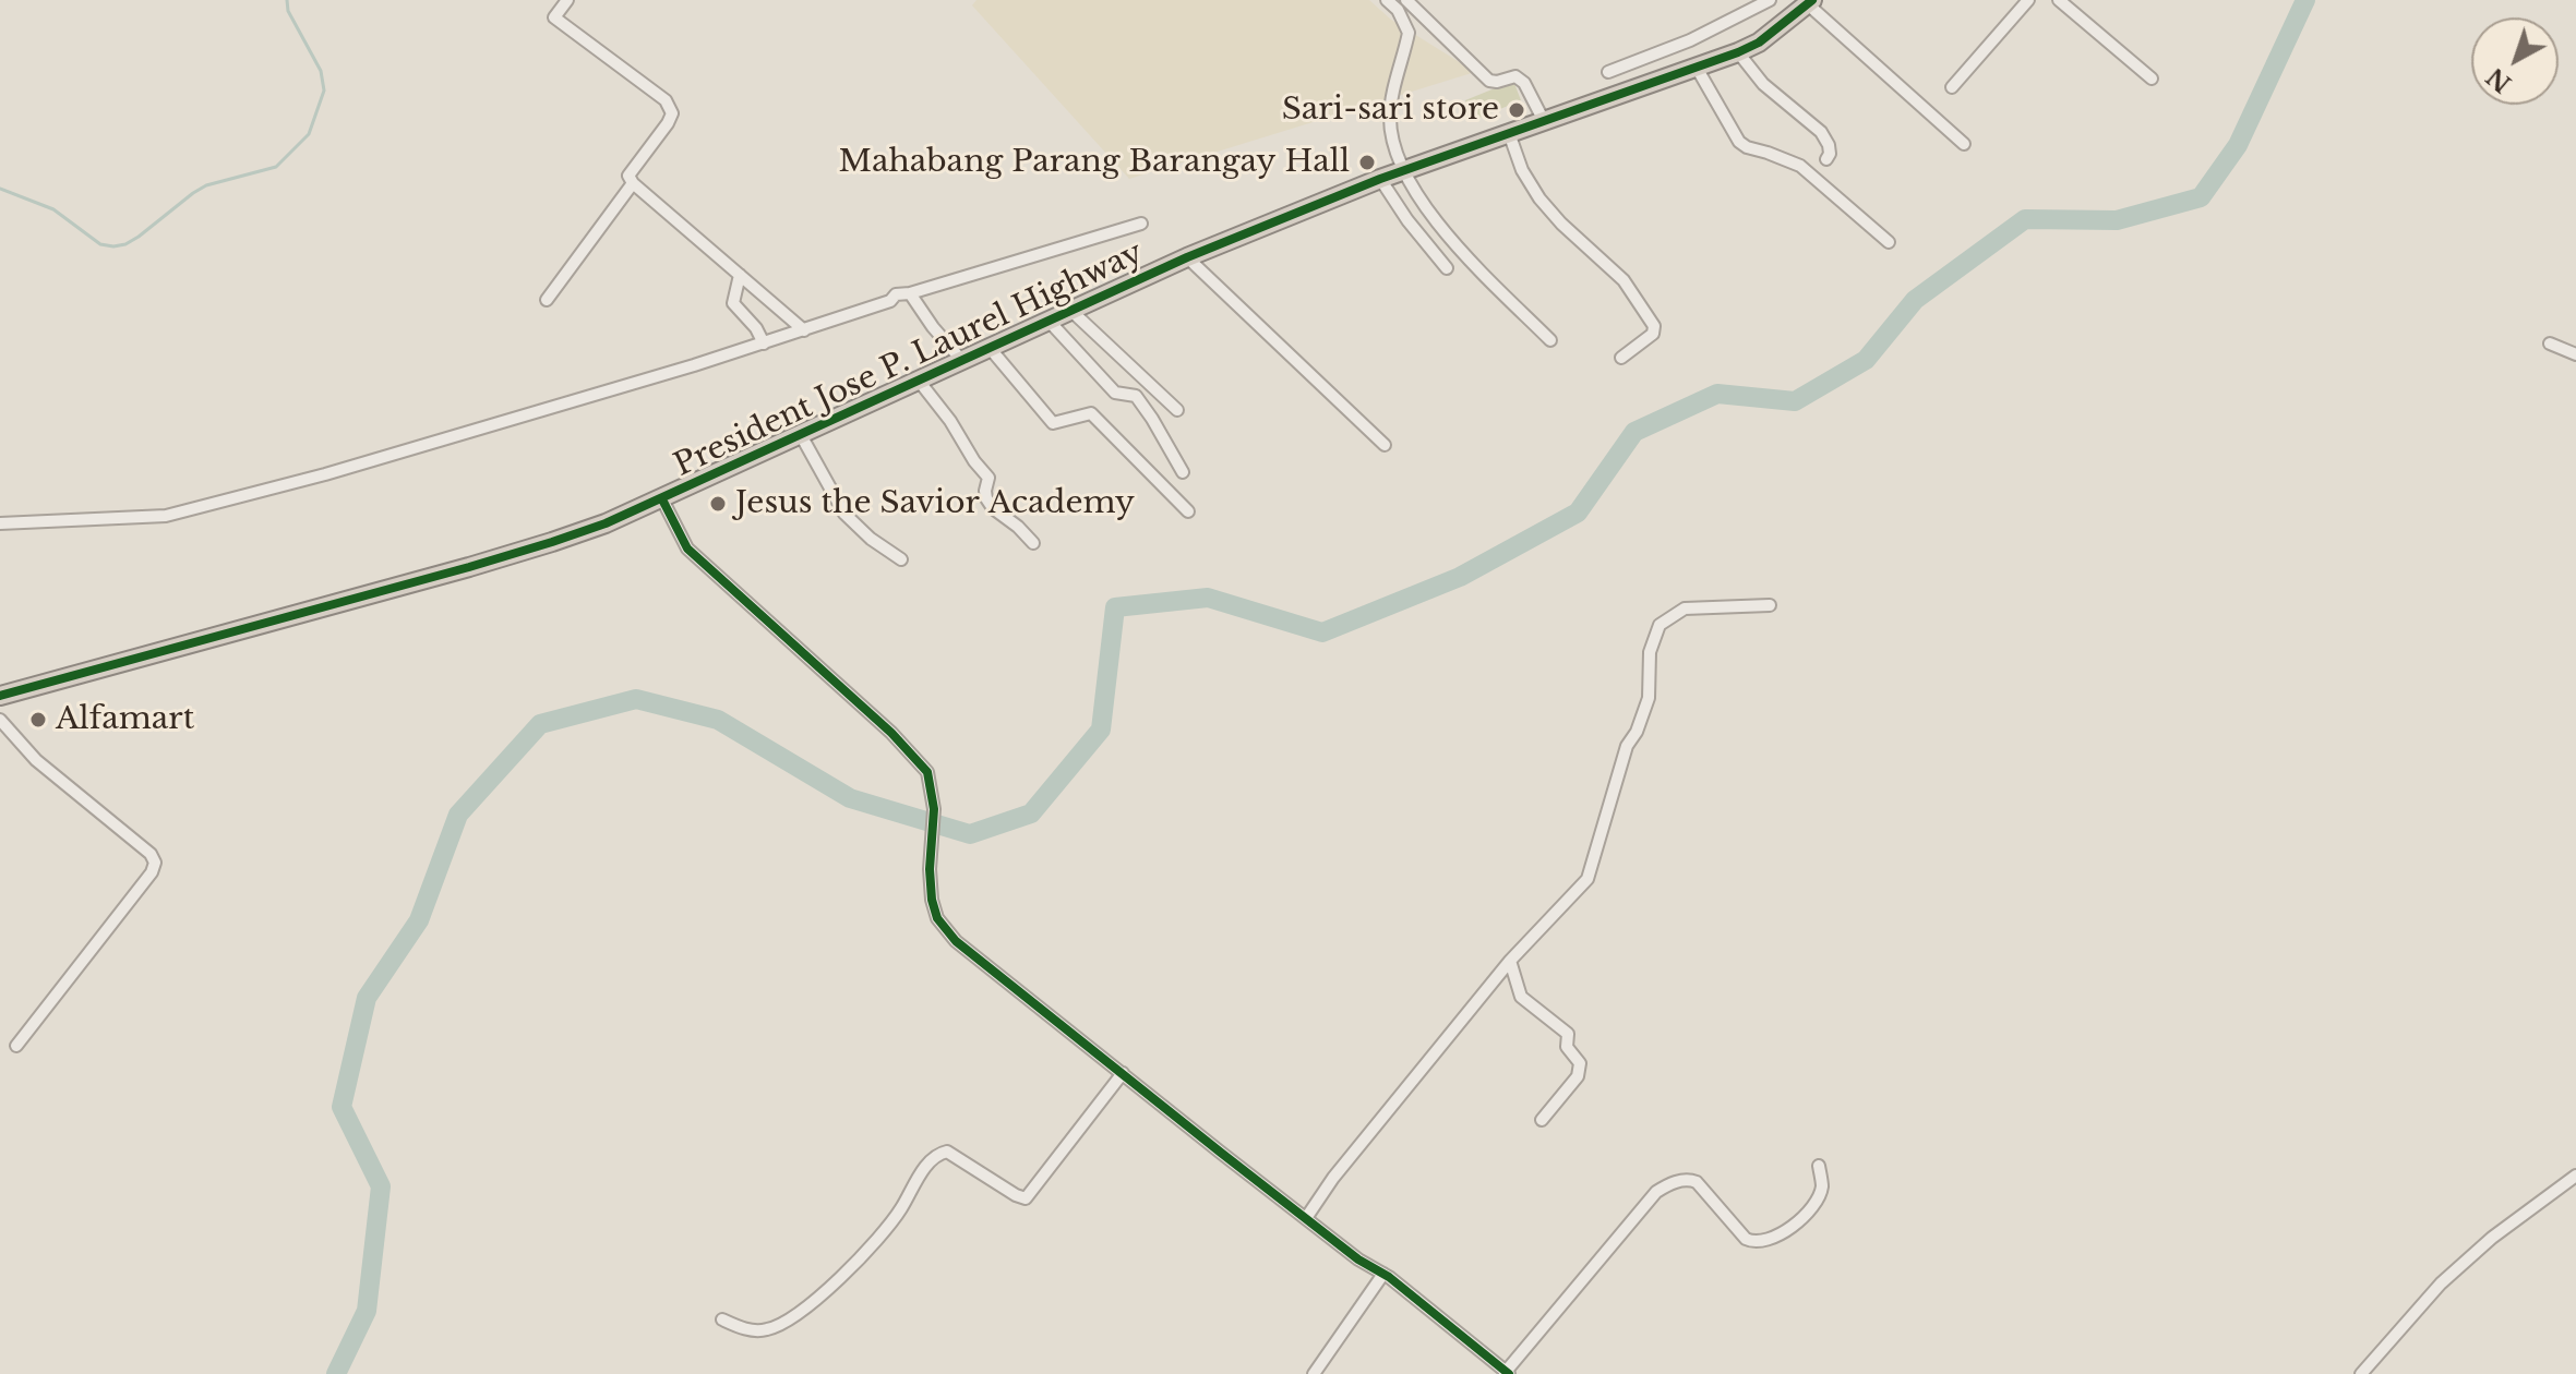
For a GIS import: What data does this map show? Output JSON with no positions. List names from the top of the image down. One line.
{"streets":{"highway":["President Jose P. Laurel Highway"]},"places":["Sari-sari store","Mahabang Parang Barangay Hall","Jesus the Savior Academy","Alfamart"],"north":"bottom left"}
